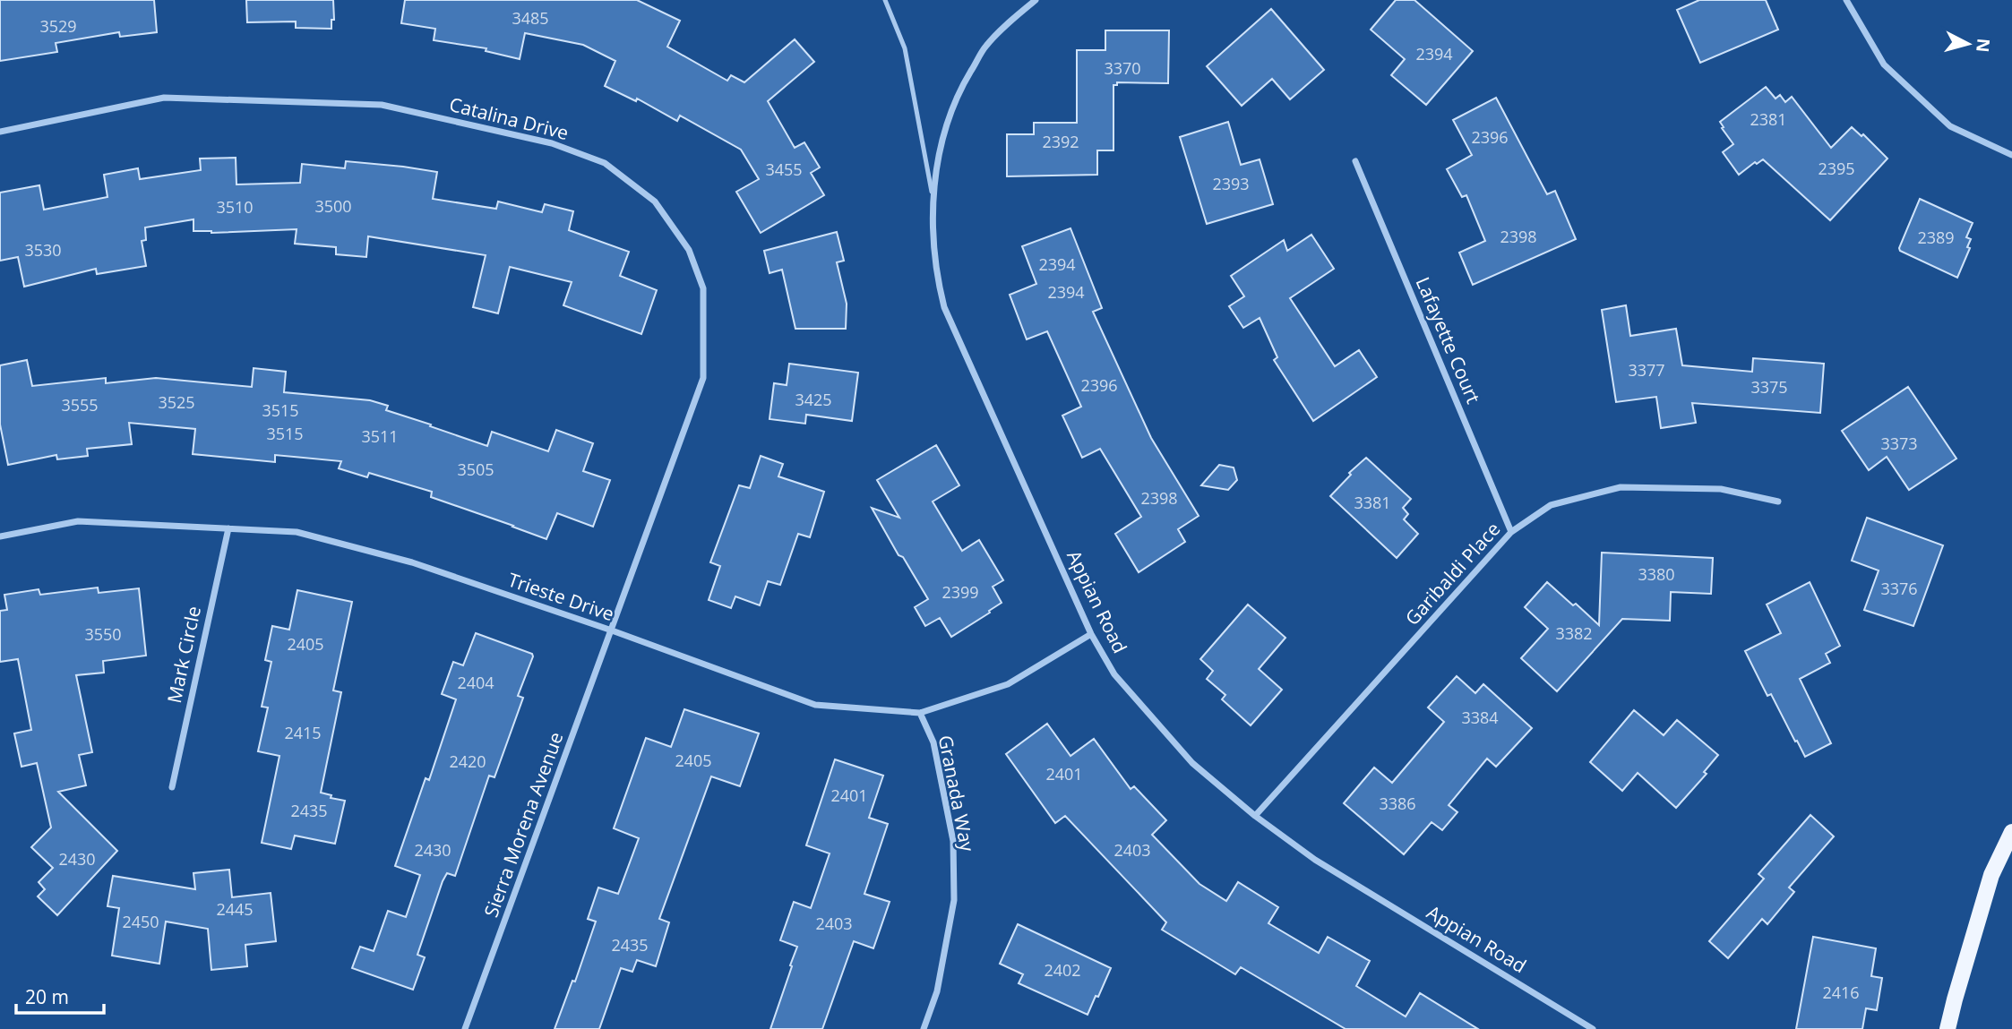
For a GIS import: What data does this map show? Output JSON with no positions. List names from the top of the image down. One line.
{"streets":{"street":["Catalina Drive","Lafayette Court","Garibaldi Place","Trieste Drive","Appian Road","Mark Circle","Granada Way","Sierra Morena Avenue"]},"crossings":[["Catalina Drive","Trieste Drive"],["Catalina Drive","Sierra Morena Avenue"],["Lafayette Court","Garibaldi Place"],["Garibaldi Place","Appian Road"],["Trieste Drive","Appian Road"],["Trieste Drive","Mark Circle"],["Trieste Drive","Granada Way"],["Trieste Drive","Sierra Morena Avenue"]],"house_numbers":["3485","3529","2394","3370","2381","2396","2392","2395","3455","2393","3500","3510","2398","2389","3530","2394","2394","3377","2396","3375","3425","3525","3555","3515","3515","3511","3373","3505","2398","3381","3380","3376","2399","3382","3550","2405","2404","3384","2415","2405","2420","2401","2401","3386","2435","2430","2403","2430","2445","2450","2403","2435","2402","2416"],"scale_bar":"20 m","north":"right"}
